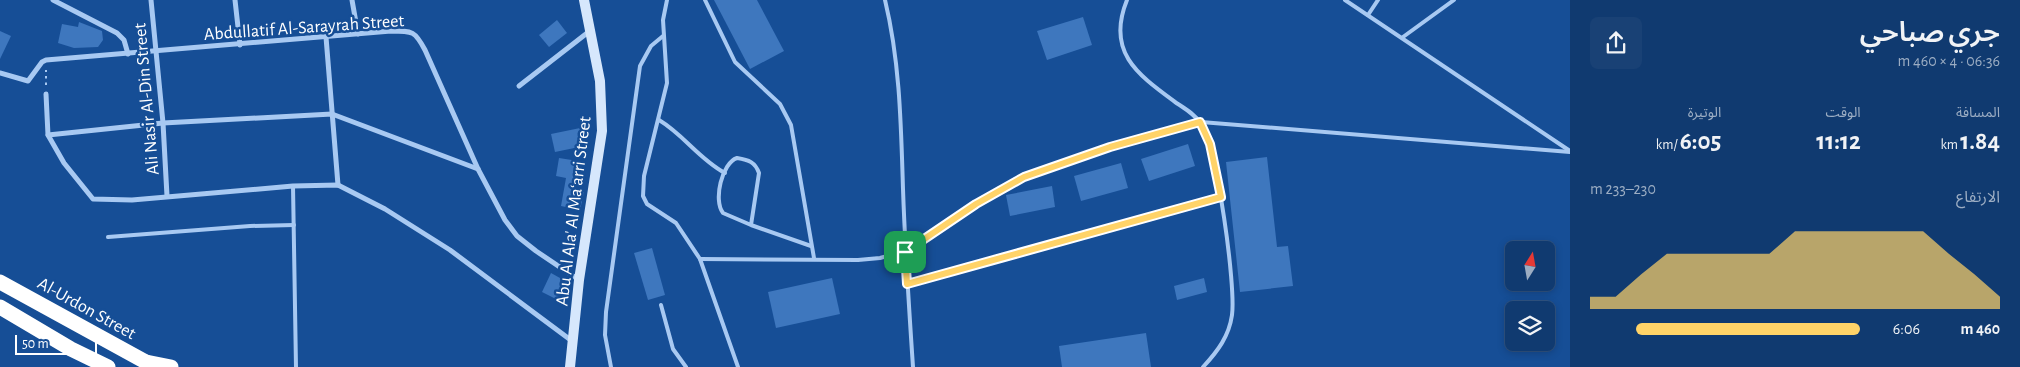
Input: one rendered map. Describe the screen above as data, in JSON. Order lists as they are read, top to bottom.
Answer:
{
  "streets": {
    "highway": ["Al-Urdon Street"],
    "street": ["Abdullatif Al-Sarayrah Street", "Ali Nasir Al-Din Street", "Abu Al Ala' Al Maʻarri Street"]
  },
  "crossings": [
    ["Abdullatif Al-Sarayrah Street", "Ali Nasir Al-Din Street"],
    ["Abdullatif Al-Sarayrah Street", "Abu Al Ala' Al Maʻarri Street"]
  ],
  "scale_bar": "50 m",
  "north": "top",
  "page": {
    "heading": ["جري صباحي", "06:36 · 4 × 460 m"],
    "stats": [
      ["المسافة", "1.84 km"],
      ["الوقت", "11:12"],
      ["الوتيرة", "6:05 /km"]
    ],
    "chart": ["الارتفاع", "230–233 m"],
    "list": [
      {
        "name": "460 m",
        "note": "6:06"
      }
    ],
    "scale": "50 m"
  }
}
